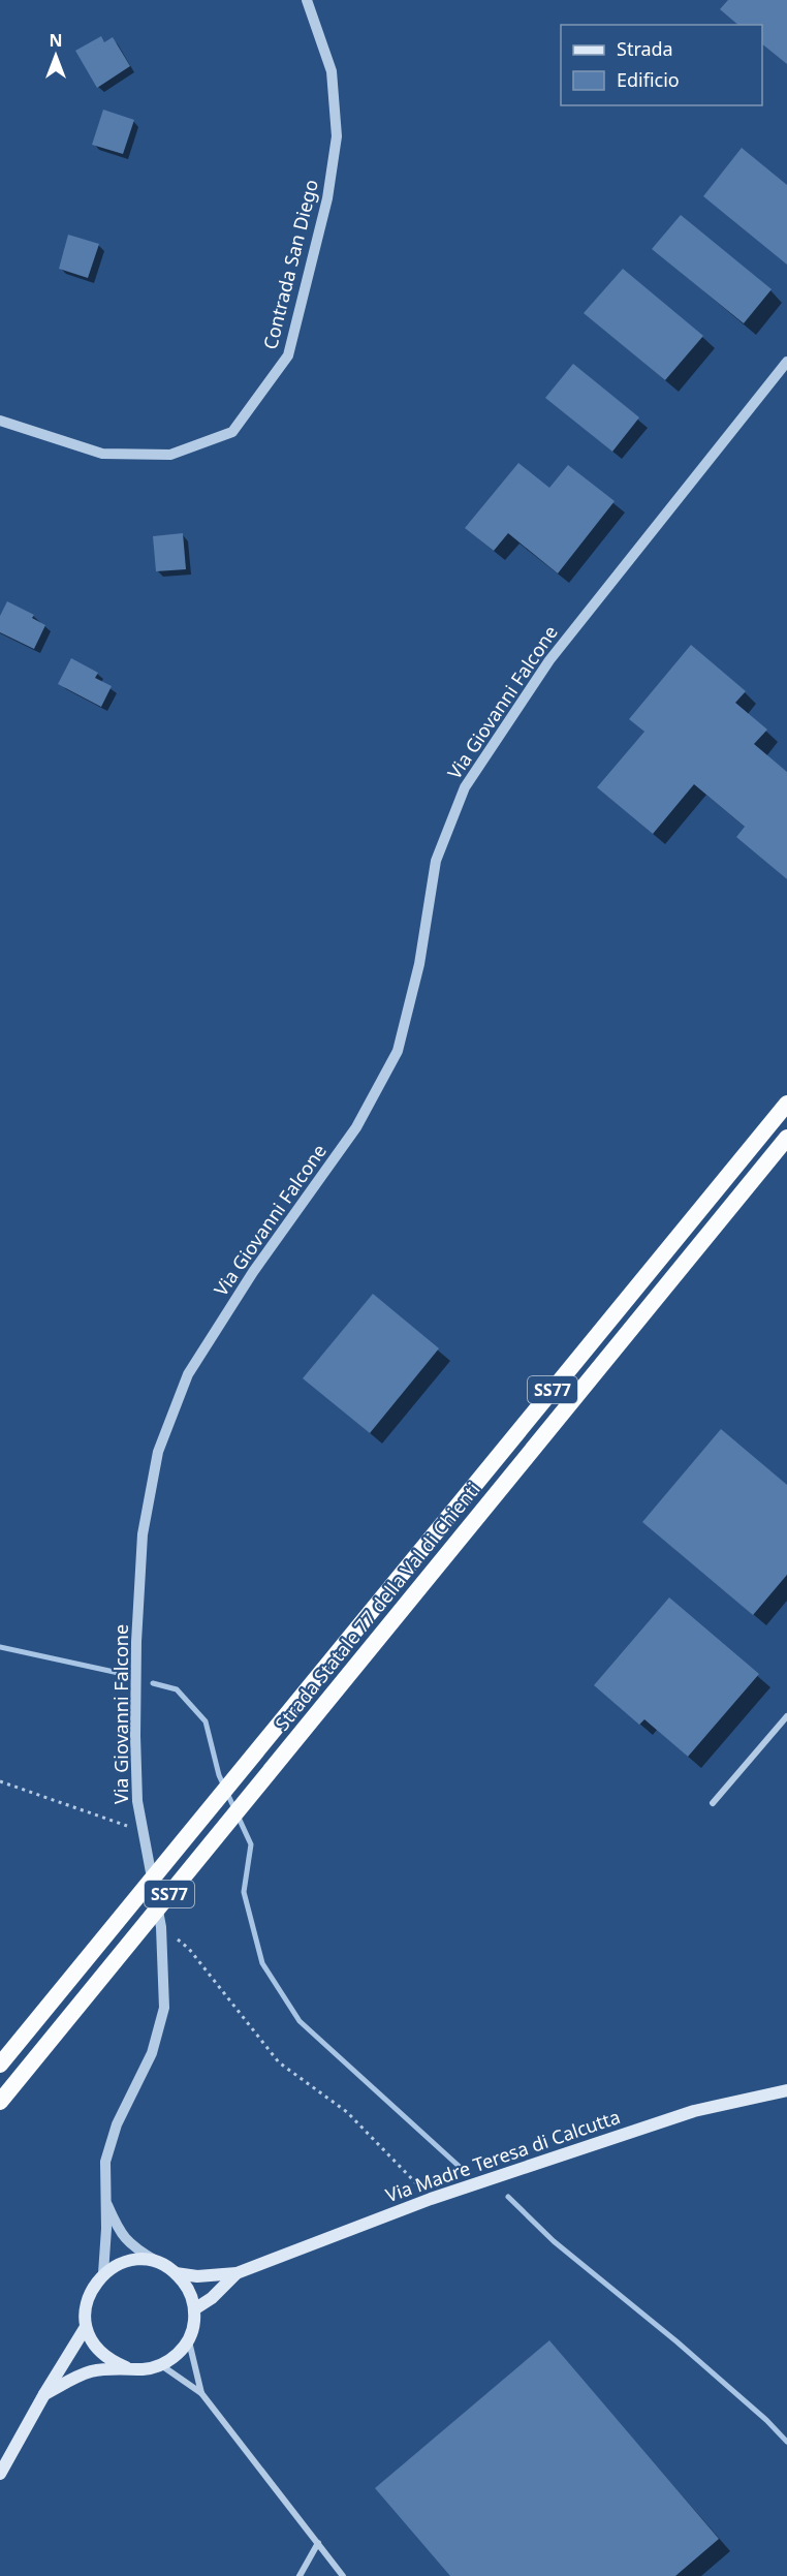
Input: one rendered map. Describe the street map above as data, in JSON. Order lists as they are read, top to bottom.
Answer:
{
  "streets": {
    "highway": ["SS77", "Strada Statale 77 della Val di Chienti"],
    "main road": ["Via Madre Teresa di Calcutta"],
    "street": ["Contrada San Diego", "Via Giovanni Falcone"]
  },
  "crossings": [
    ["Via Giovanni Falcone", "Via Madre Teresa di Calcutta"]
  ],
  "legend": ["Strada", "Edificio"],
  "north": "top"
}
